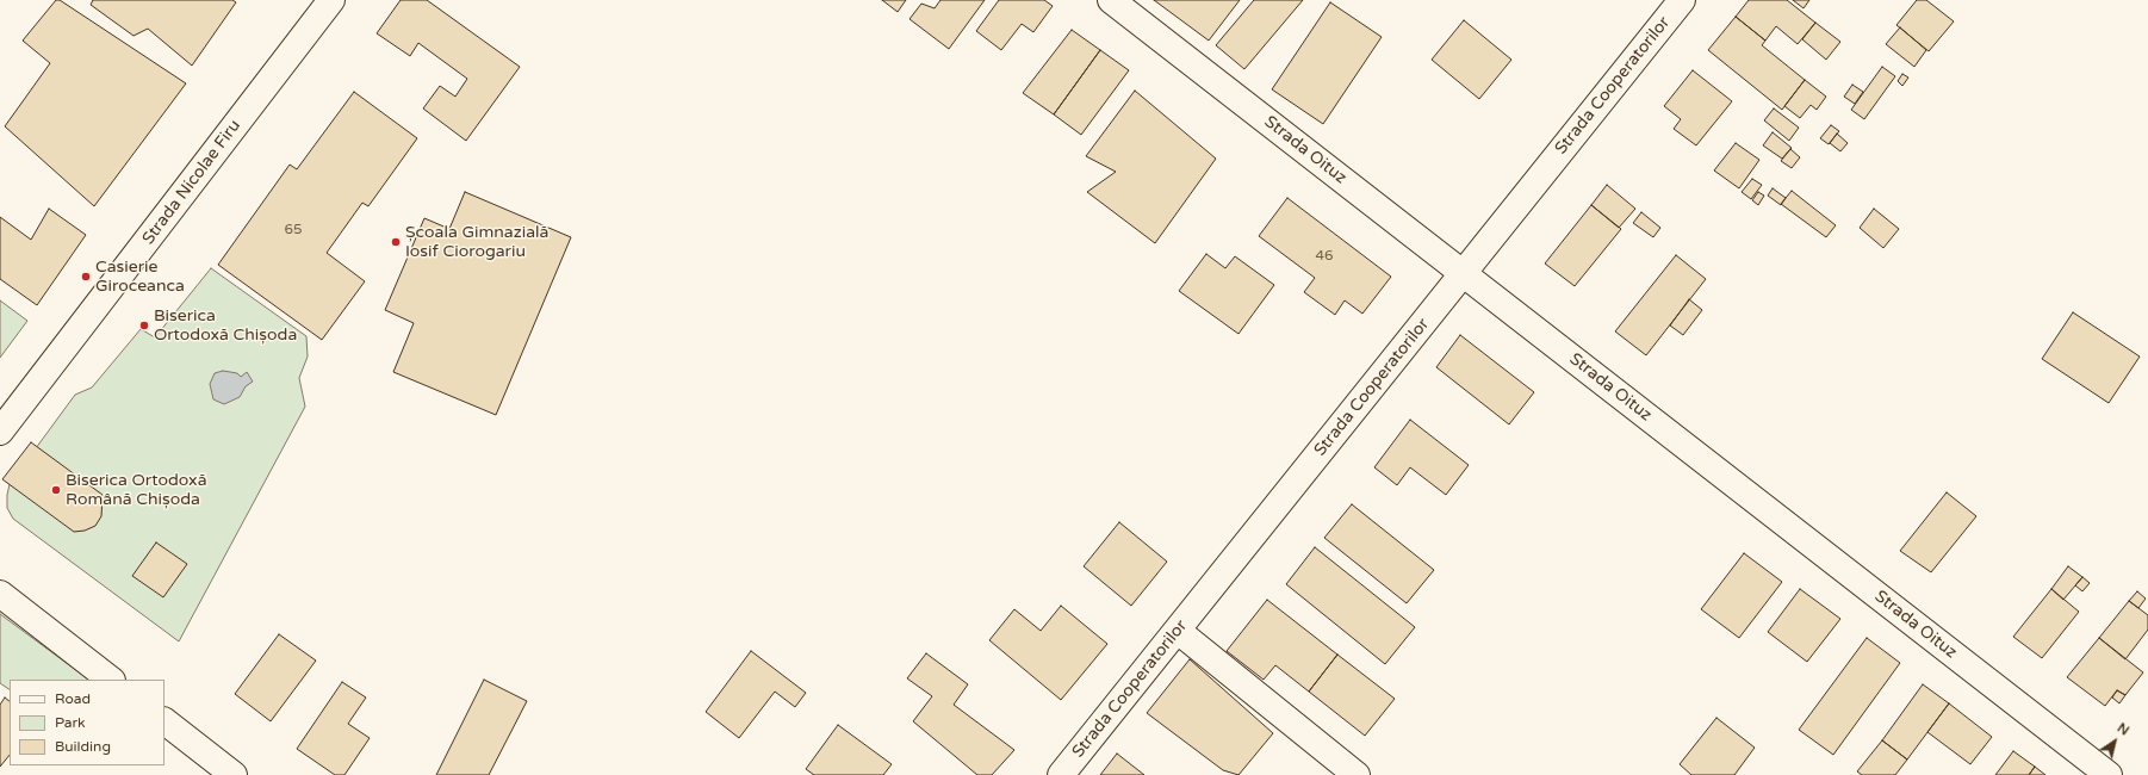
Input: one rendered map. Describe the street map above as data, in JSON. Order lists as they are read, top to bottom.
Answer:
{
  "streets": {
    "street": ["Strada Cooperatorilor", "Strada Oituz", "Strada Nicolae Firu"]
  },
  "crossings": [
    ["Strada Cooperatorilor", "Strada Oituz"]
  ],
  "places": [
    "Școala Gimnazială Iosif Ciorogariu",
    "Casierie Giroceanca",
    "Biserica Ortodoxă Chișoda",
    "Biserica Ortodoxă Română Chișoda"
  ],
  "house_numbers": ["65", "46"],
  "legend": ["Road", "Park", "Building"],
  "north": "top right"
}
